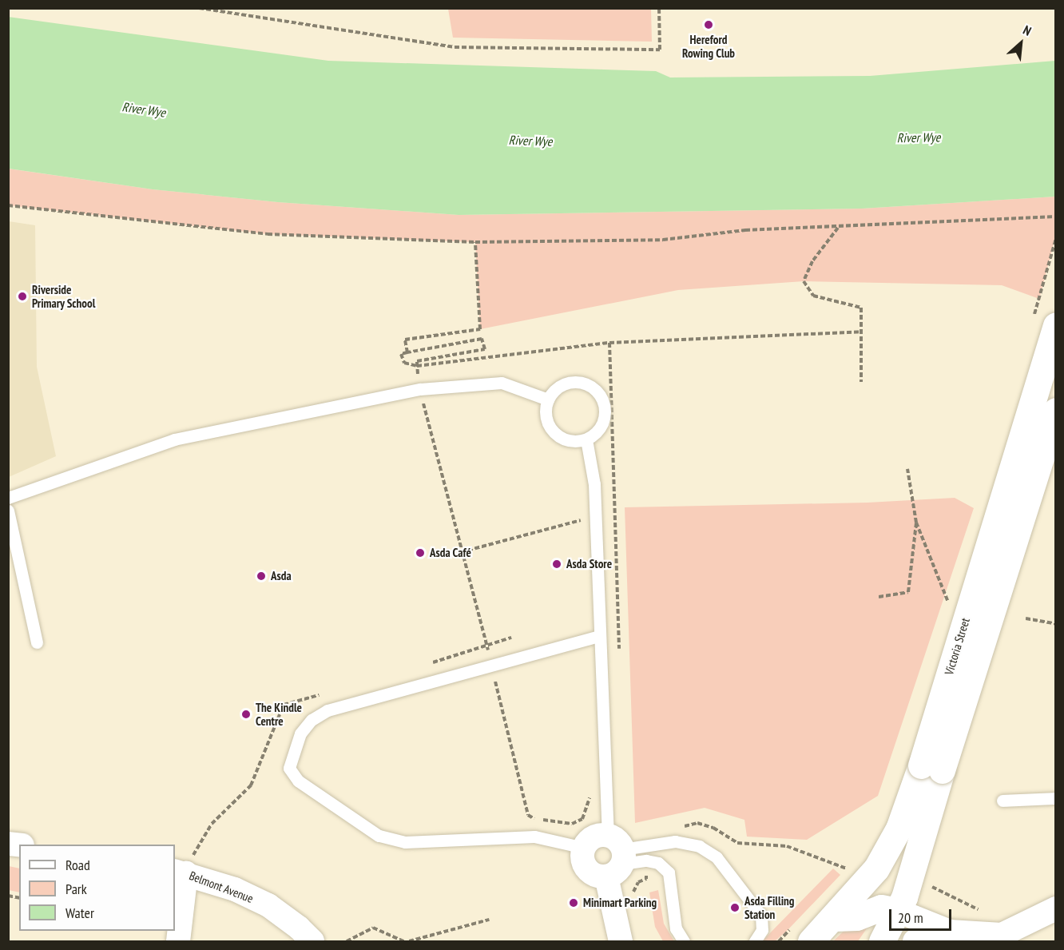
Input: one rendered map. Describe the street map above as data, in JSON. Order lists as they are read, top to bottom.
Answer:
{
  "streets": {
    "highway": ["Victoria Street"],
    "street": ["Belmont Avenue"]
  },
  "water": ["River Wye"],
  "places": [
    "Hereford Rowing Club",
    "Riverside Primary School",
    "Asda Café",
    "Asda Store",
    "Asda",
    "The Kindle Centre",
    "Minimart Parking",
    "Asda Filling Station"
  ],
  "legend": ["Road", "Park", "Water"],
  "scale_bar": "20 m",
  "north": "top right"
}
